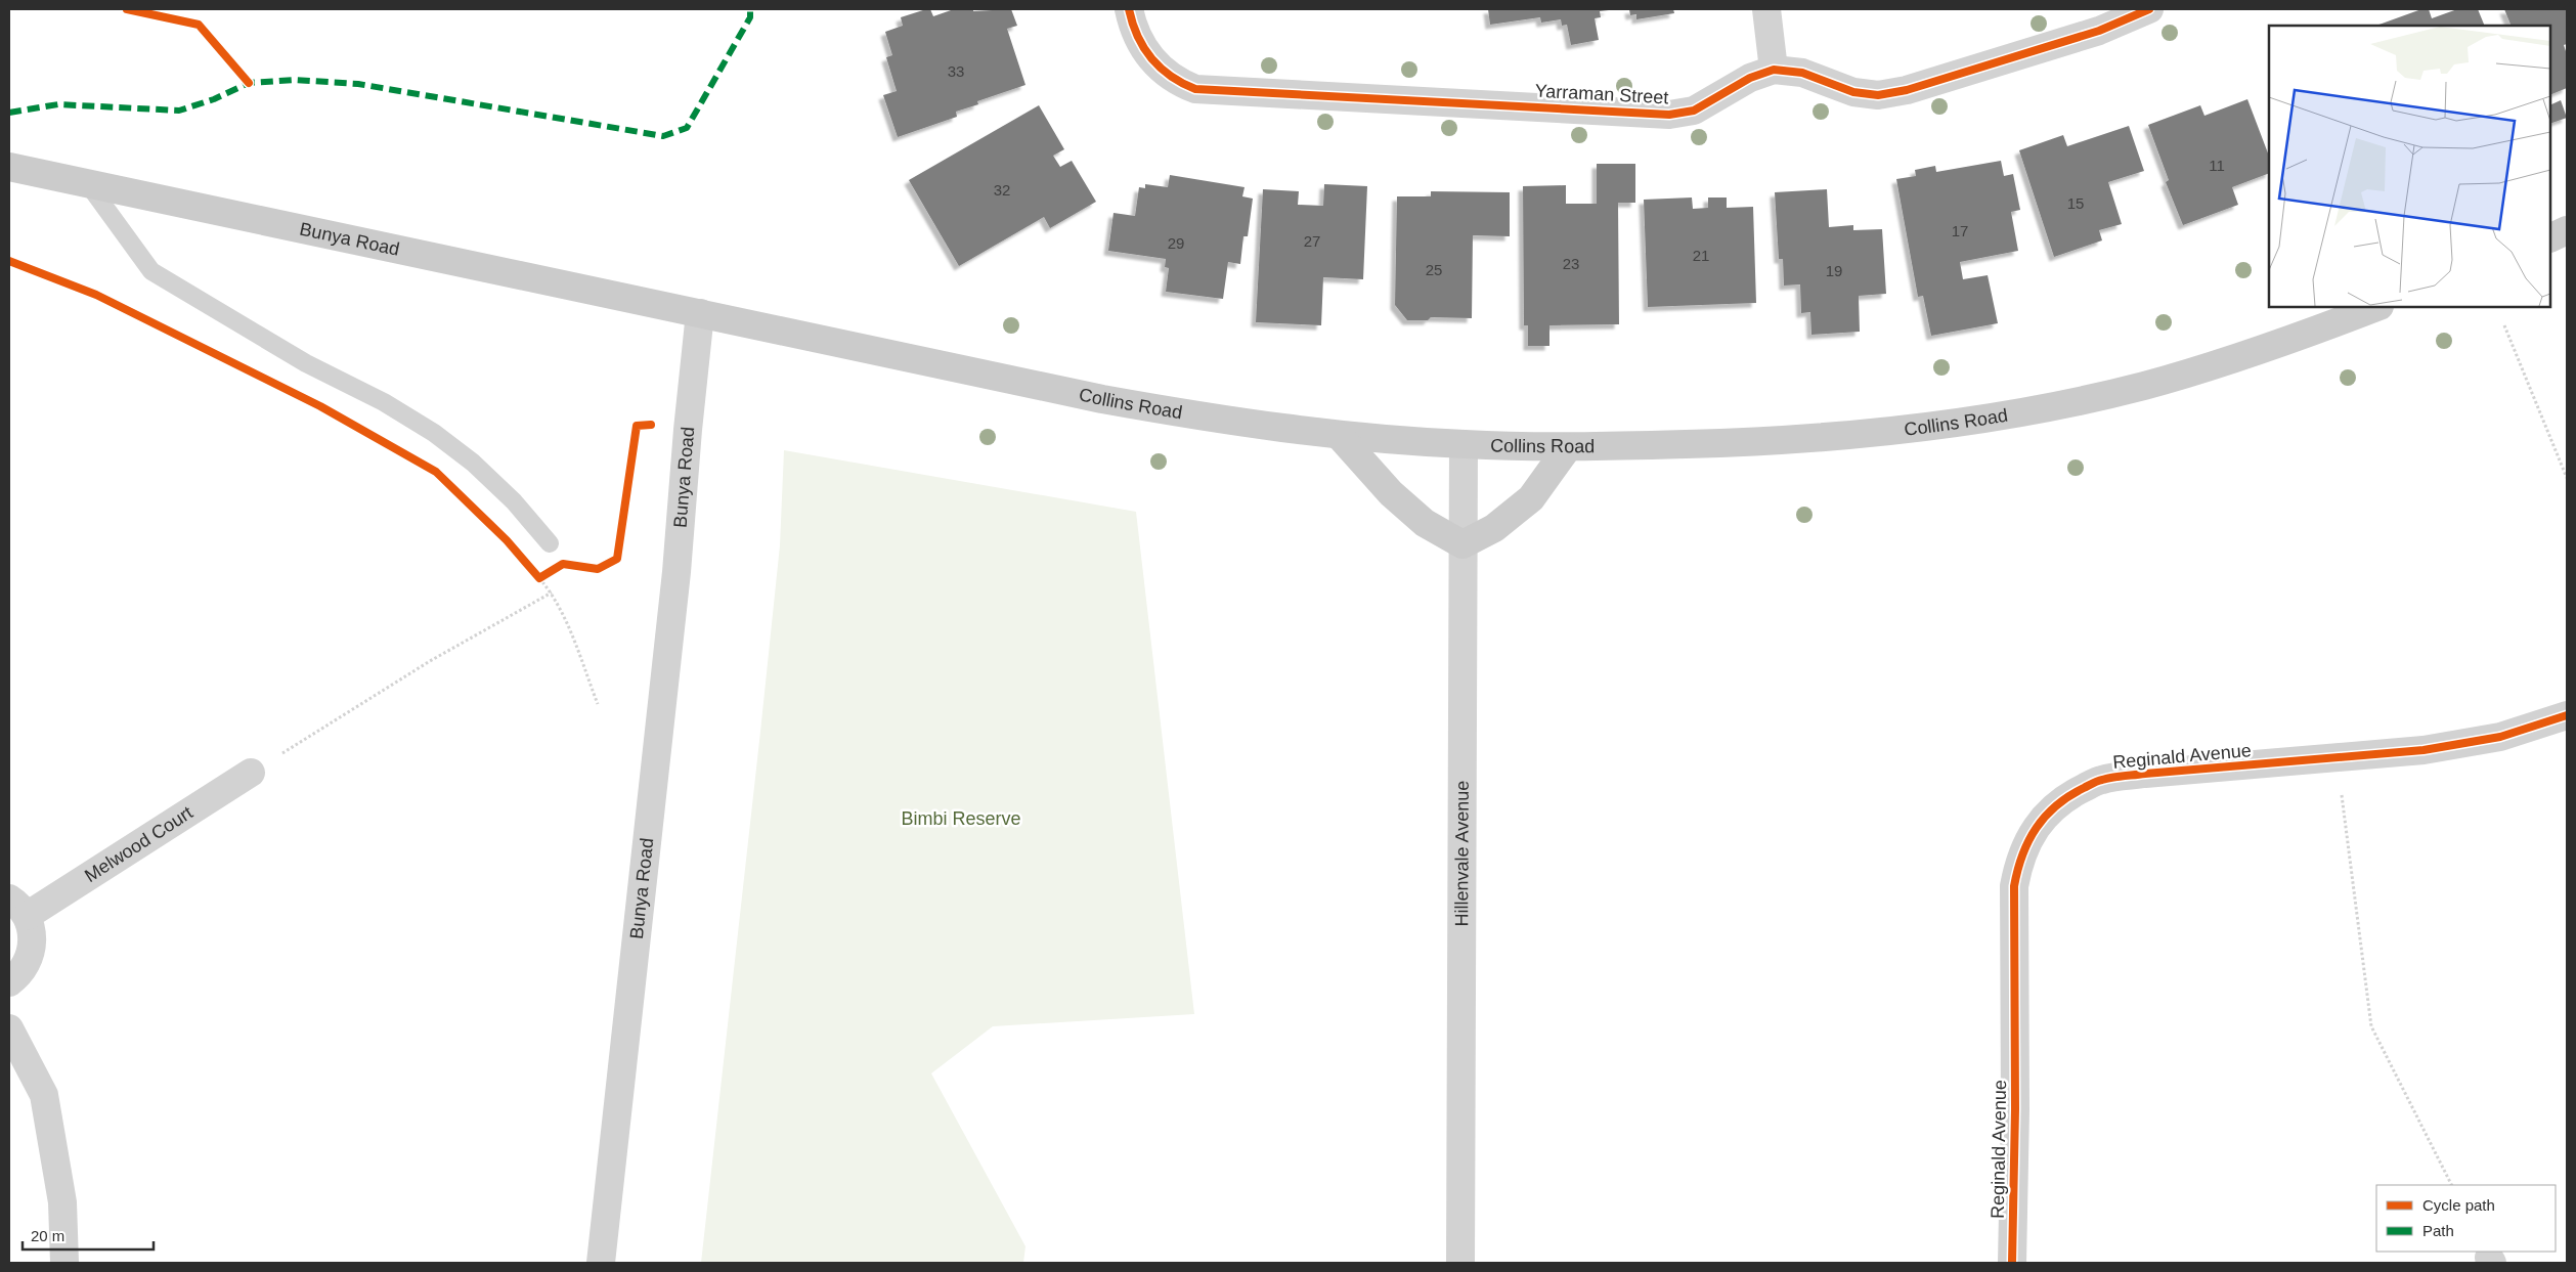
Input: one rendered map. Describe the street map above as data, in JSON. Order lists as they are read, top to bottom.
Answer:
{
  "streets": {
    "main road": ["Bunya Road", "Collins Road"],
    "street": [
      "Yarraman Street",
      "Reginald Avenue",
      "Melwood Court",
      "Hillenvale Avenue"
    ]
  },
  "crossings": [
    ["Bunya Road", "Collins Road"],
    ["Collins Road", "Hillenvale Avenue"]
  ],
  "parks": ["Bimbi Reserve"],
  "house_numbers": [
    "33",
    "11",
    "32",
    "15",
    "17",
    "27",
    "29",
    "21",
    "23",
    "25",
    "19"
  ],
  "legend": ["Cycle path", "Path"],
  "scale_bar": "20 m"
}
